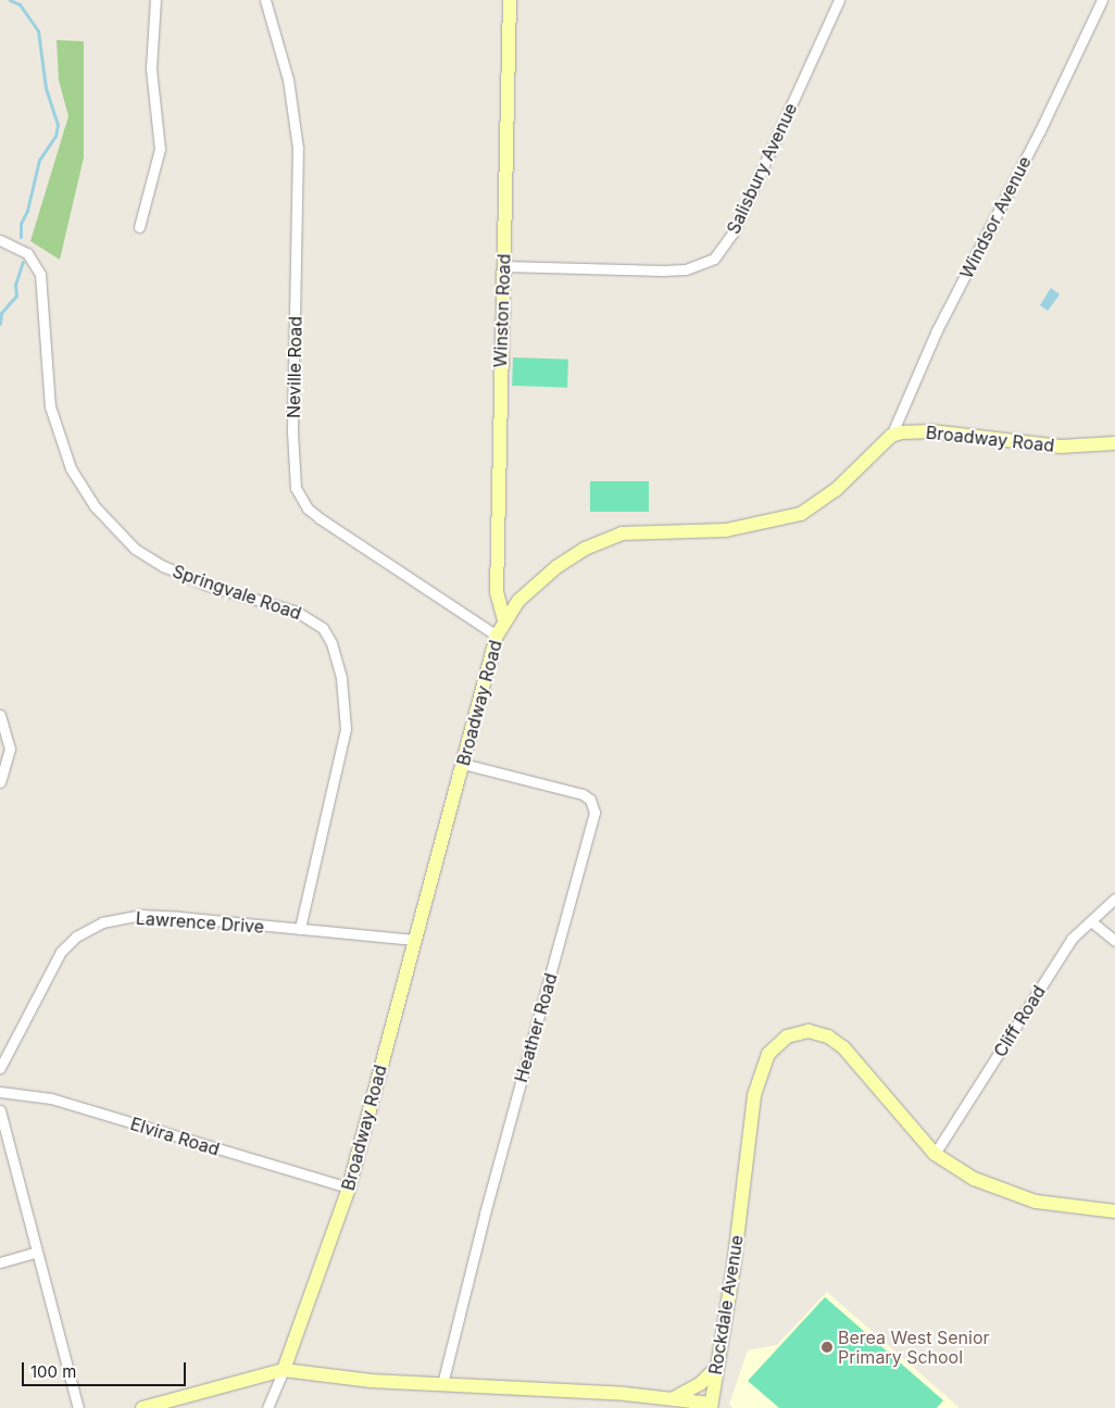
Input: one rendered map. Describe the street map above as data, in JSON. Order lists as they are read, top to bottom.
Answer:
{
  "streets": {
    "street": [
      "Salisbury Avenue",
      "Windsor Avenue",
      "Winston Road",
      "Neville Road",
      "Broadway Road",
      "Springvale Road",
      "Lawrence Drive",
      "Cliff Road",
      "Heather Road",
      "Elvira Road",
      "Rockdale Avenue"
    ]
  },
  "crossings": [
    ["Salisbury Avenue", "Winston Road"],
    ["Windsor Avenue", "Broadway Road"],
    ["Winston Road", "Broadway Road"],
    ["Neville Road", "Broadway Road"],
    ["Broadway Road", "Lawrence Drive"],
    ["Broadway Road", "Heather Road"],
    ["Broadway Road", "Elvira Road"],
    ["Broadway Road", "Rockdale Avenue"],
    ["Springvale Road", "Lawrence Drive"],
    ["Cliff Road", "Rockdale Avenue"],
    ["Heather Road", "Rockdale Avenue"]
  ],
  "places": ["Berea West Senior Primary School"],
  "scale_bar": "100 m"
}
